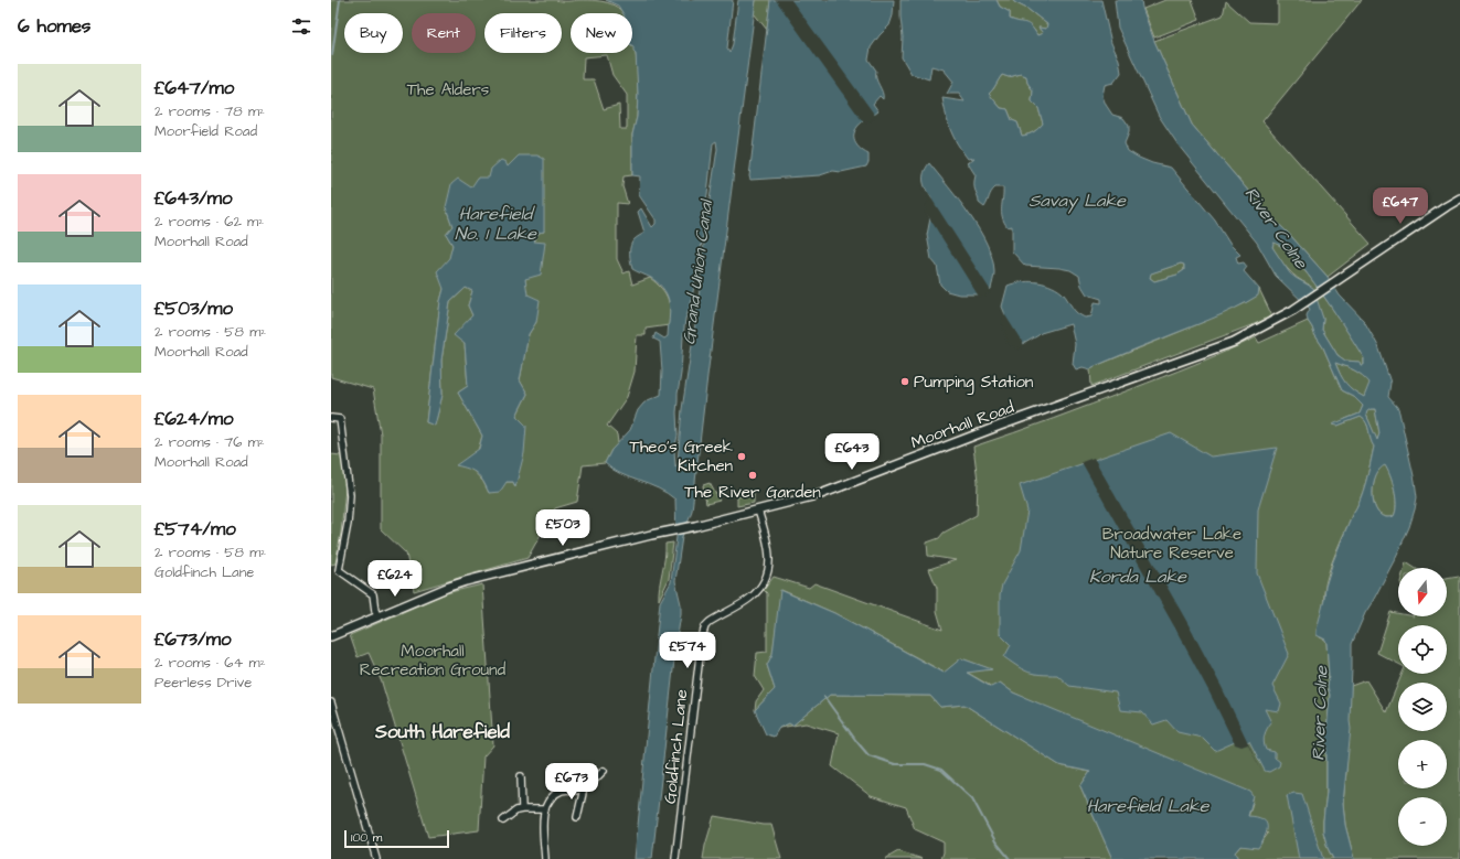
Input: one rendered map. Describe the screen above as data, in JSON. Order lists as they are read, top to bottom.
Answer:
{
  "streets": {
    "street": ["Moorhall Road", "Goldfinch Lane"]
  },
  "crossings": [
    ["Moorhall Road", "Goldfinch Lane"]
  ],
  "districts": ["South Harefield"],
  "water": [
    "Savay Lake",
    "Harefield No. 1 Lake",
    "River Colne",
    "Grand Union Canal",
    "Korda Lake",
    "Harefield Lake"
  ],
  "parks": ["The Alders", "Broadwater Lake Nature Reserve", "Moorhall Recreation Ground"],
  "places": ["Pumping Station", "Theo's Greek Kitchen", "The River Garden"],
  "scale_bar": "100 m",
  "north": "bottom",
  "page": {
    "heading": "6 homes",
    "chip": [
      "Buy",
      "Rent",
      "Filters",
      "New"
    ],
    "list": [
      {
        "name": "£647/mo",
        "note": "2 rooms · 78 m² · Moorfield Road"
      },
      {
        "name": "£643/mo",
        "note": "2 rooms · 62 m² · Moorhall Road"
      },
      {
        "name": "£503/mo",
        "note": "2 rooms · 58 m² · Moorhall Road"
      },
      {
        "name": "£624/mo",
        "note": "2 rooms · 76 m² · Moorhall Road"
      },
      {
        "name": "£574/mo",
        "note": "2 rooms · 58 m² · Goldfinch Lane"
      },
      {
        "name": "£673/mo",
        "note": "2 rooms · 64 m² · Peerless Drive"
      }
    ],
    "price": [
      "£647",
      "£643",
      "£503",
      "£624",
      "£574",
      "£673"
    ],
    "map_buttons": ["+", "−"],
    "scale": "100 m"
  }
}
